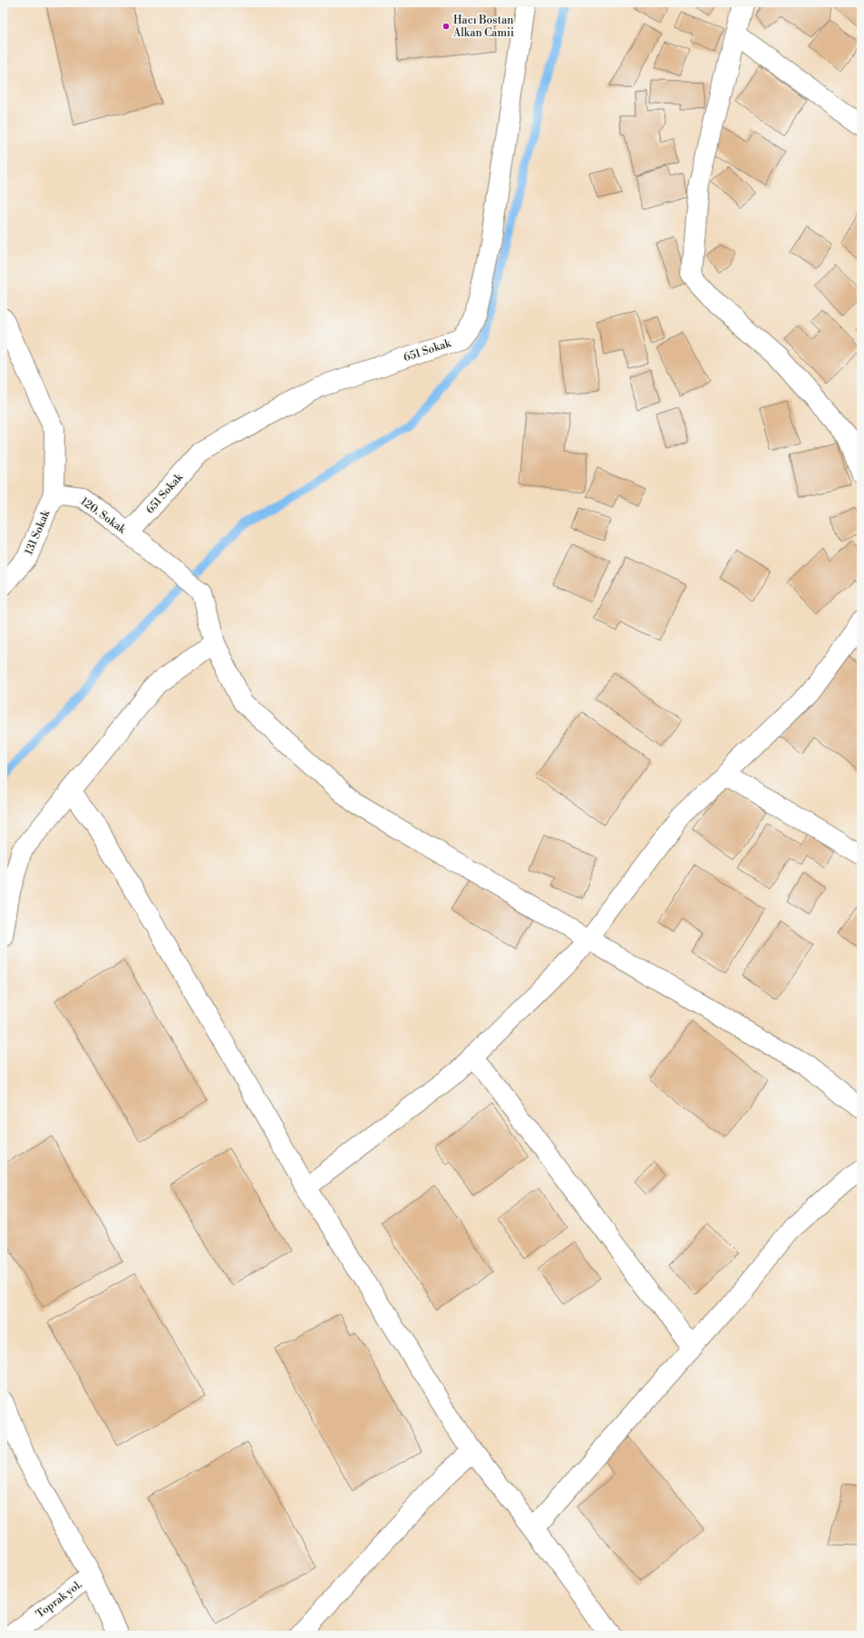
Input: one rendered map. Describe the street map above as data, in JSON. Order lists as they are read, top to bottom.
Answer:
{
  "streets": {
    "street": [
      "651 Sokak",
      "120. Sokak",
      "131 Sokak",
      "Toprak yol."
    ]
  },
  "crossings": [
    ["651 Sokak", "120. Sokak"],
    ["120. Sokak", "131 Sokak"]
  ],
  "places": ["Hacı Bostan Alkan Camii"]
}
